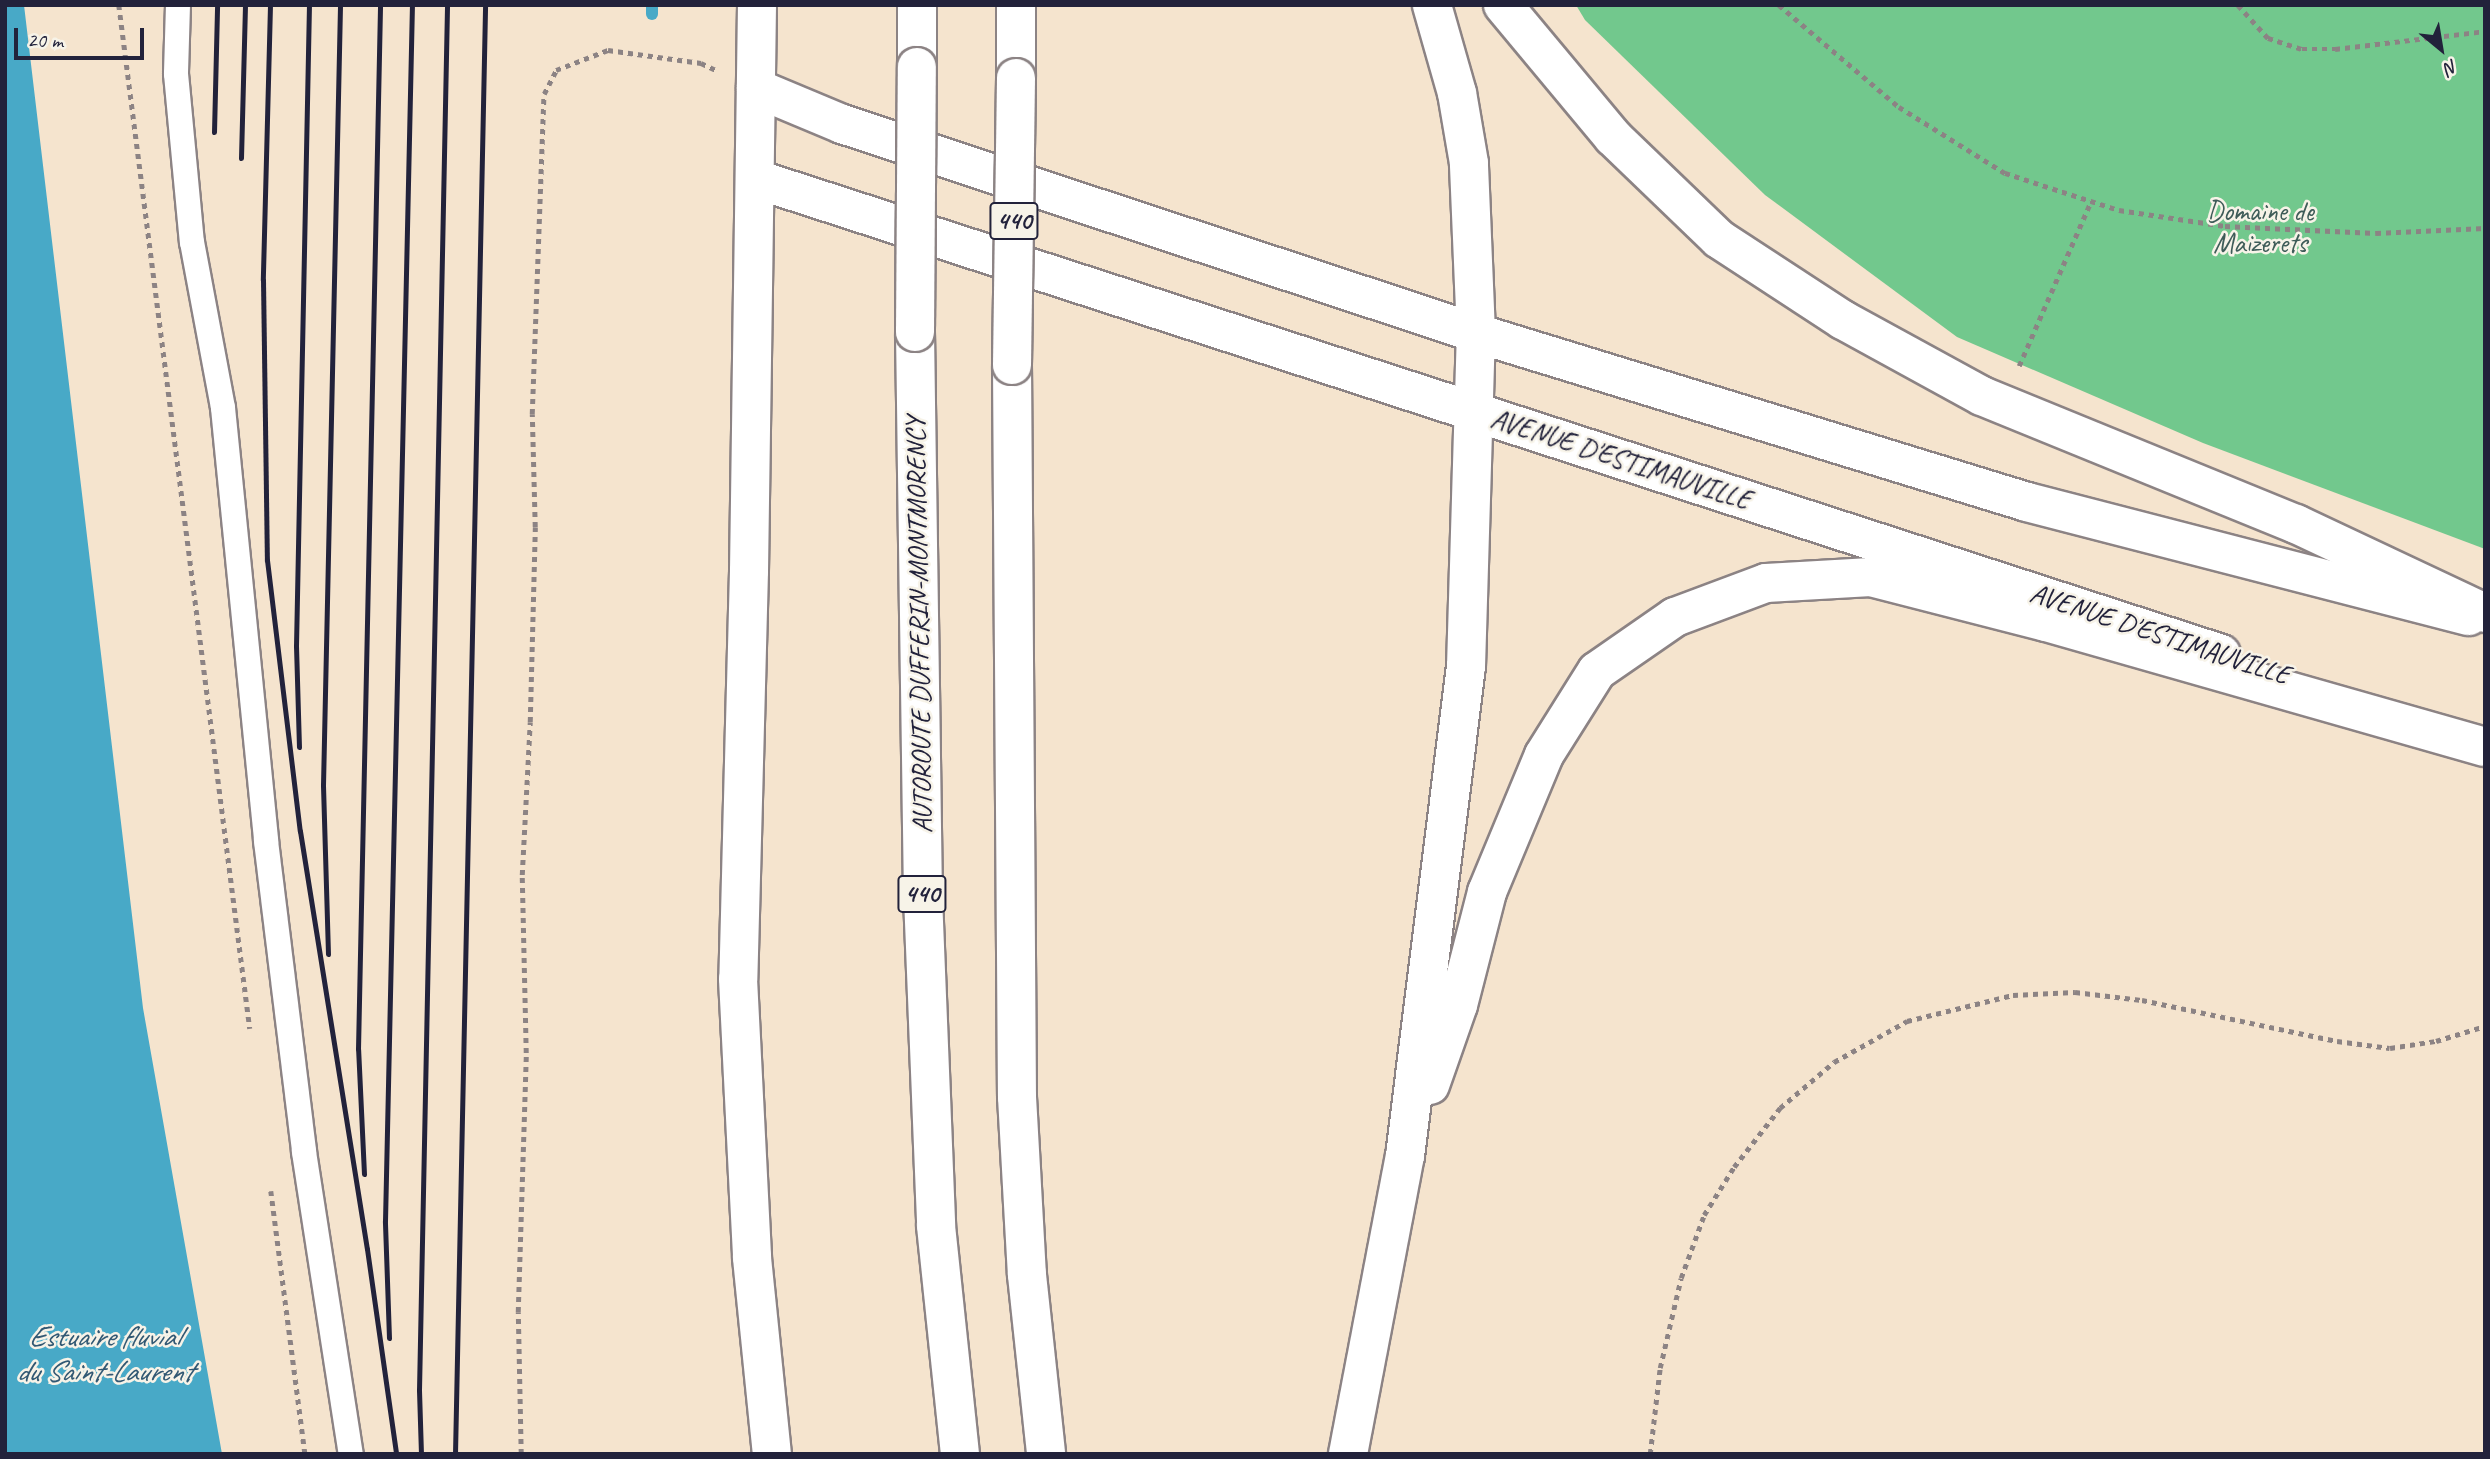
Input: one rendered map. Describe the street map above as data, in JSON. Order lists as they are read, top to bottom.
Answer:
{
  "streets": {
    "main road": ["440", "AVENUE D'ESTIMAUVILLE", "AUTOROUTE DUFFERIN-MONTMORENCY"]
  },
  "water": ["Estuaire fluvial du Saint-Laurent"],
  "parks": ["Domaine de Maizerets"],
  "scale_bar": "20 m",
  "north": "bottom right"
}
